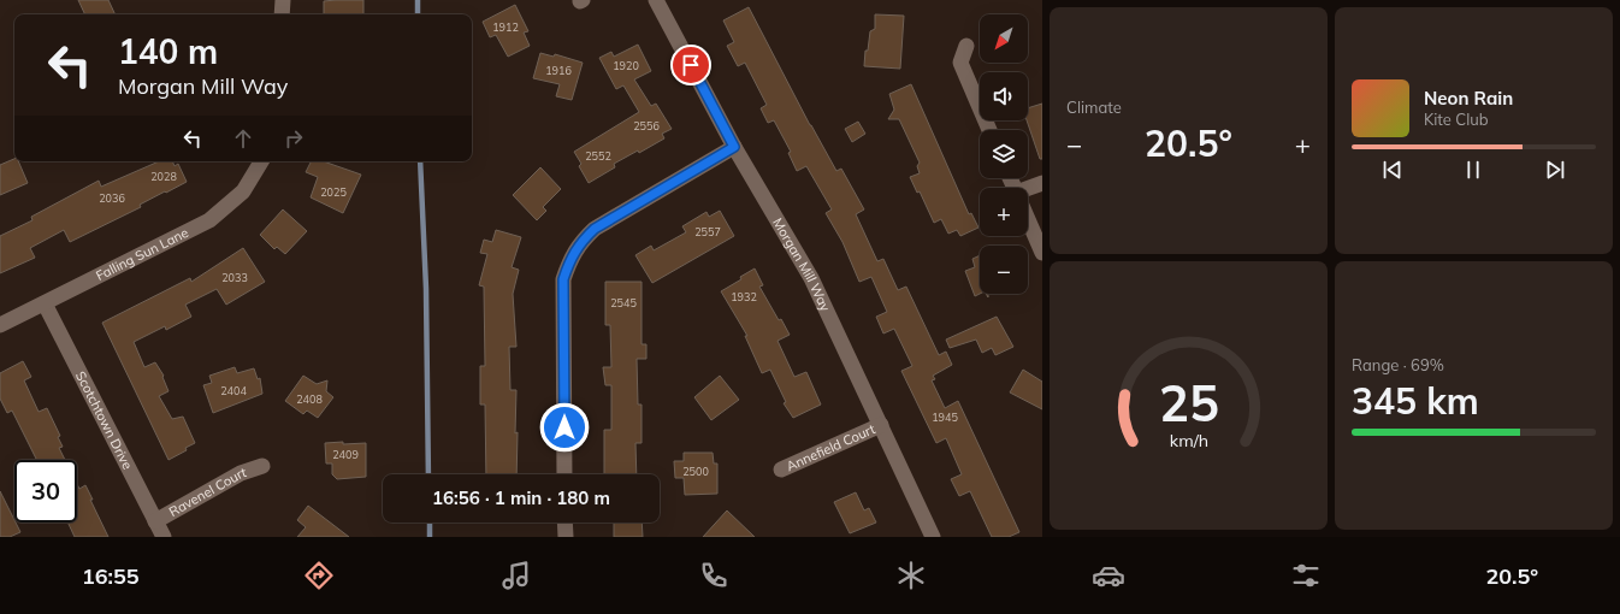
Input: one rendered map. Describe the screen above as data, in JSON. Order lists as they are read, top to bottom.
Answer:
{
  "streets": {
    "street": [
      "Falling Sun Lane",
      "Morgan Mill Way",
      "Scotchtown Drive",
      "Annefield Court",
      "Ravenel Court"
    ]
  },
  "crossings": [
    ["Falling Sun Lane", "Scotchtown Drive"],
    ["Morgan Mill Way", "Annefield Court"],
    ["Scotchtown Drive", "Ravenel Court"]
  ],
  "house_numbers": [
    "1912",
    "1920",
    "1916",
    "2556",
    "2552",
    "2028",
    "2025",
    "2036",
    "2557",
    "2033",
    "1932",
    "2545",
    "2404",
    "2408",
    "1945",
    "2409",
    "2500"
  ],
  "north": "bottom left",
  "page": {
    "tile": [
      "Climate",
      ["Range · 69%", "345 km"]
    ],
    "map_buttons": ["+", "−"],
    "turn": ["140 m", "Morgan Mill Way"],
    "song": ["Neon Rain", "Kite Club"],
    "heat": ["−", "20.5°", "+"],
    "limit": "30",
    "trip": "16:56 · 1 min · 180 m",
    "tabs": ["16:55", "20.5°"],
    "gauge": ["25", "km/h"]
  }
}
